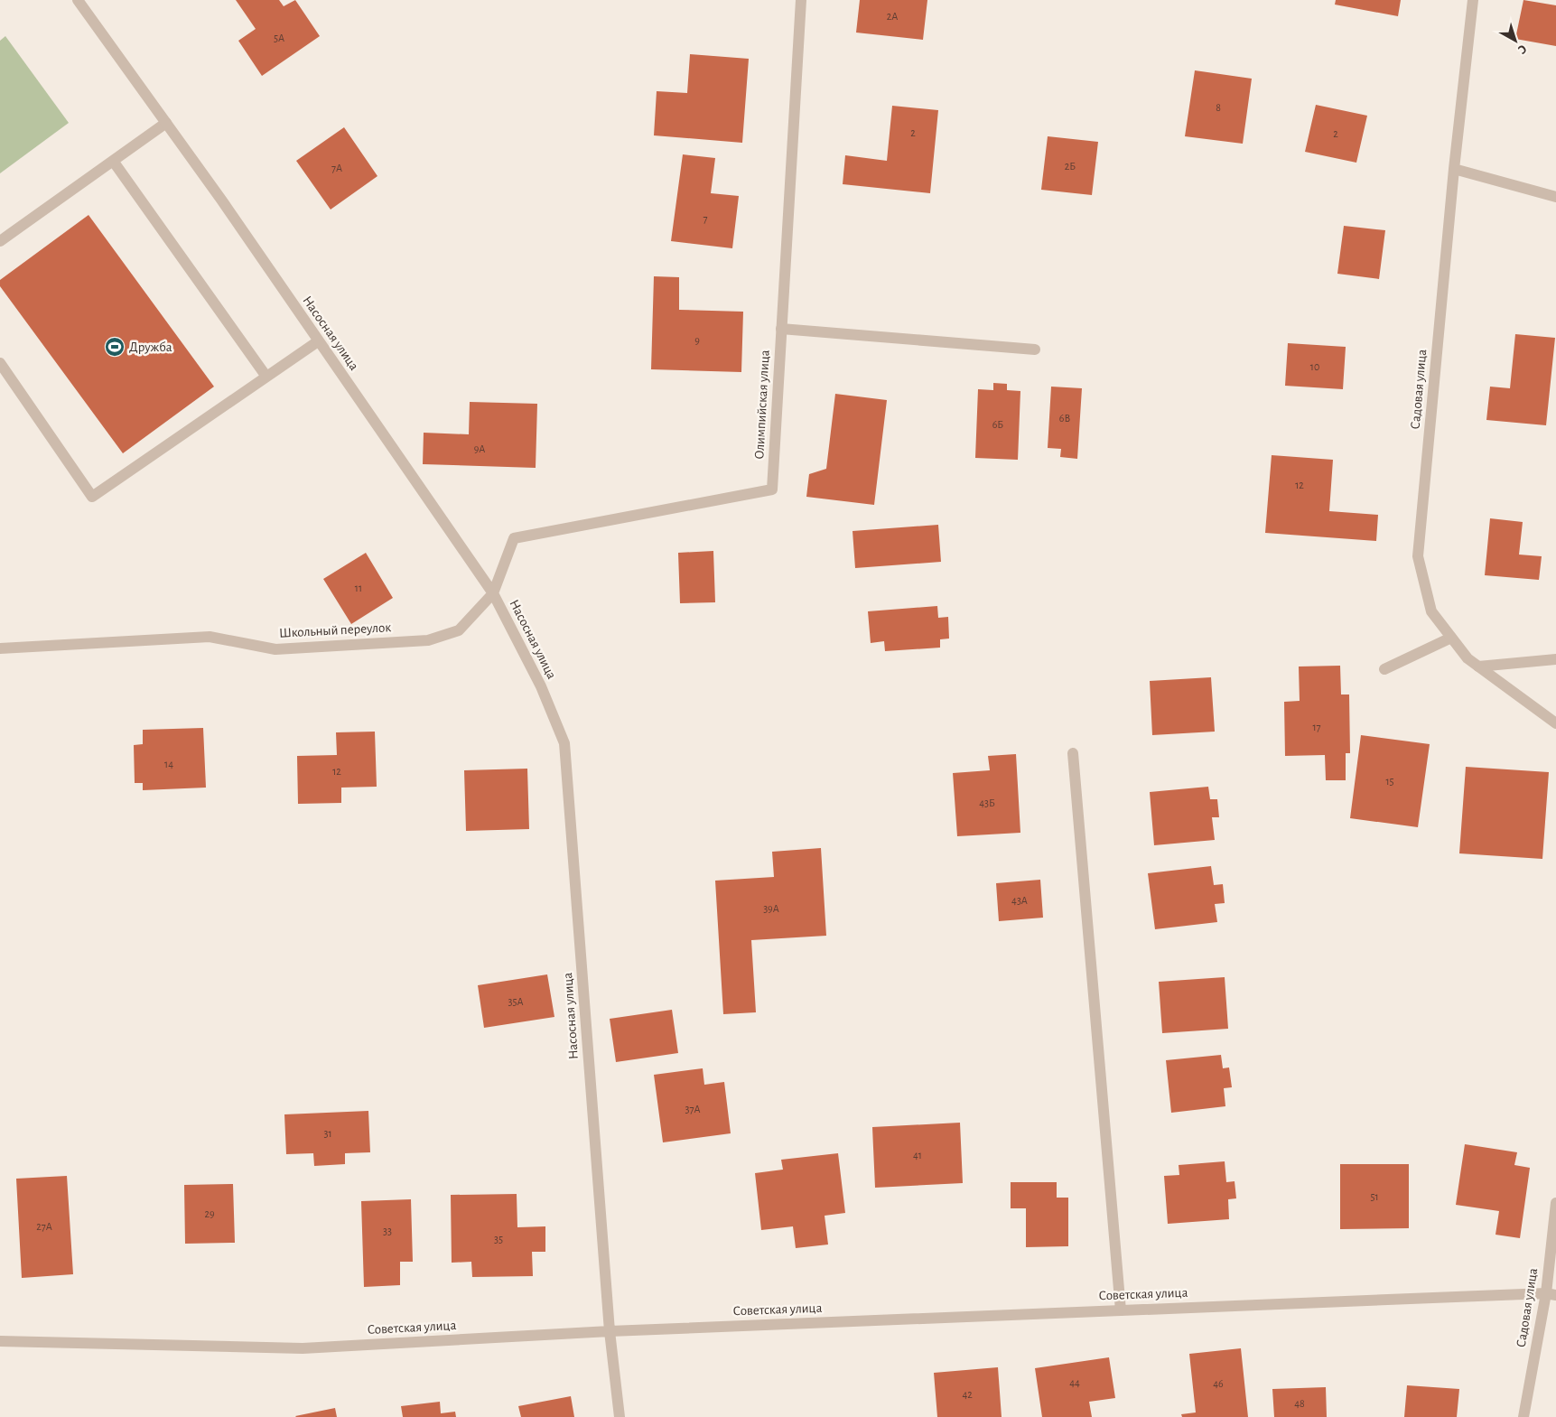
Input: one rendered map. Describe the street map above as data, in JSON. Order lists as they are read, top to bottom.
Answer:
{
  "streets": {
    "street": [
      "Насосная улица",
      "Садовая улица",
      "Олимпийская улица",
      "Школьный переулок",
      "Советская улица"
    ]
  },
  "crossings": [
    ["Насосная улица", "Олимпийская улица"],
    ["Насосная улица", "Школьный переулок"],
    ["Насосная улица", "Советская улица"],
    ["Садовая улица", "Советская улица"],
    ["Олимпийская улица", "Школьный переулок"]
  ],
  "places": {
    "sports": ["Дружба"]
  },
  "house_numbers": [
    "2А",
    "5А",
    "8",
    "2",
    "2",
    "2Б",
    "7А",
    "7",
    "9",
    "10",
    "6В",
    "6Б",
    "9А",
    "12",
    "11",
    "17",
    "14",
    "12",
    "15",
    "43Б",
    "43А",
    "39А",
    "35А",
    "37А",
    "31",
    "41",
    "51",
    "29",
    "27А",
    "33",
    "35",
    "44",
    "46",
    "42",
    "48"
  ],
  "north": "bottom right"
}
